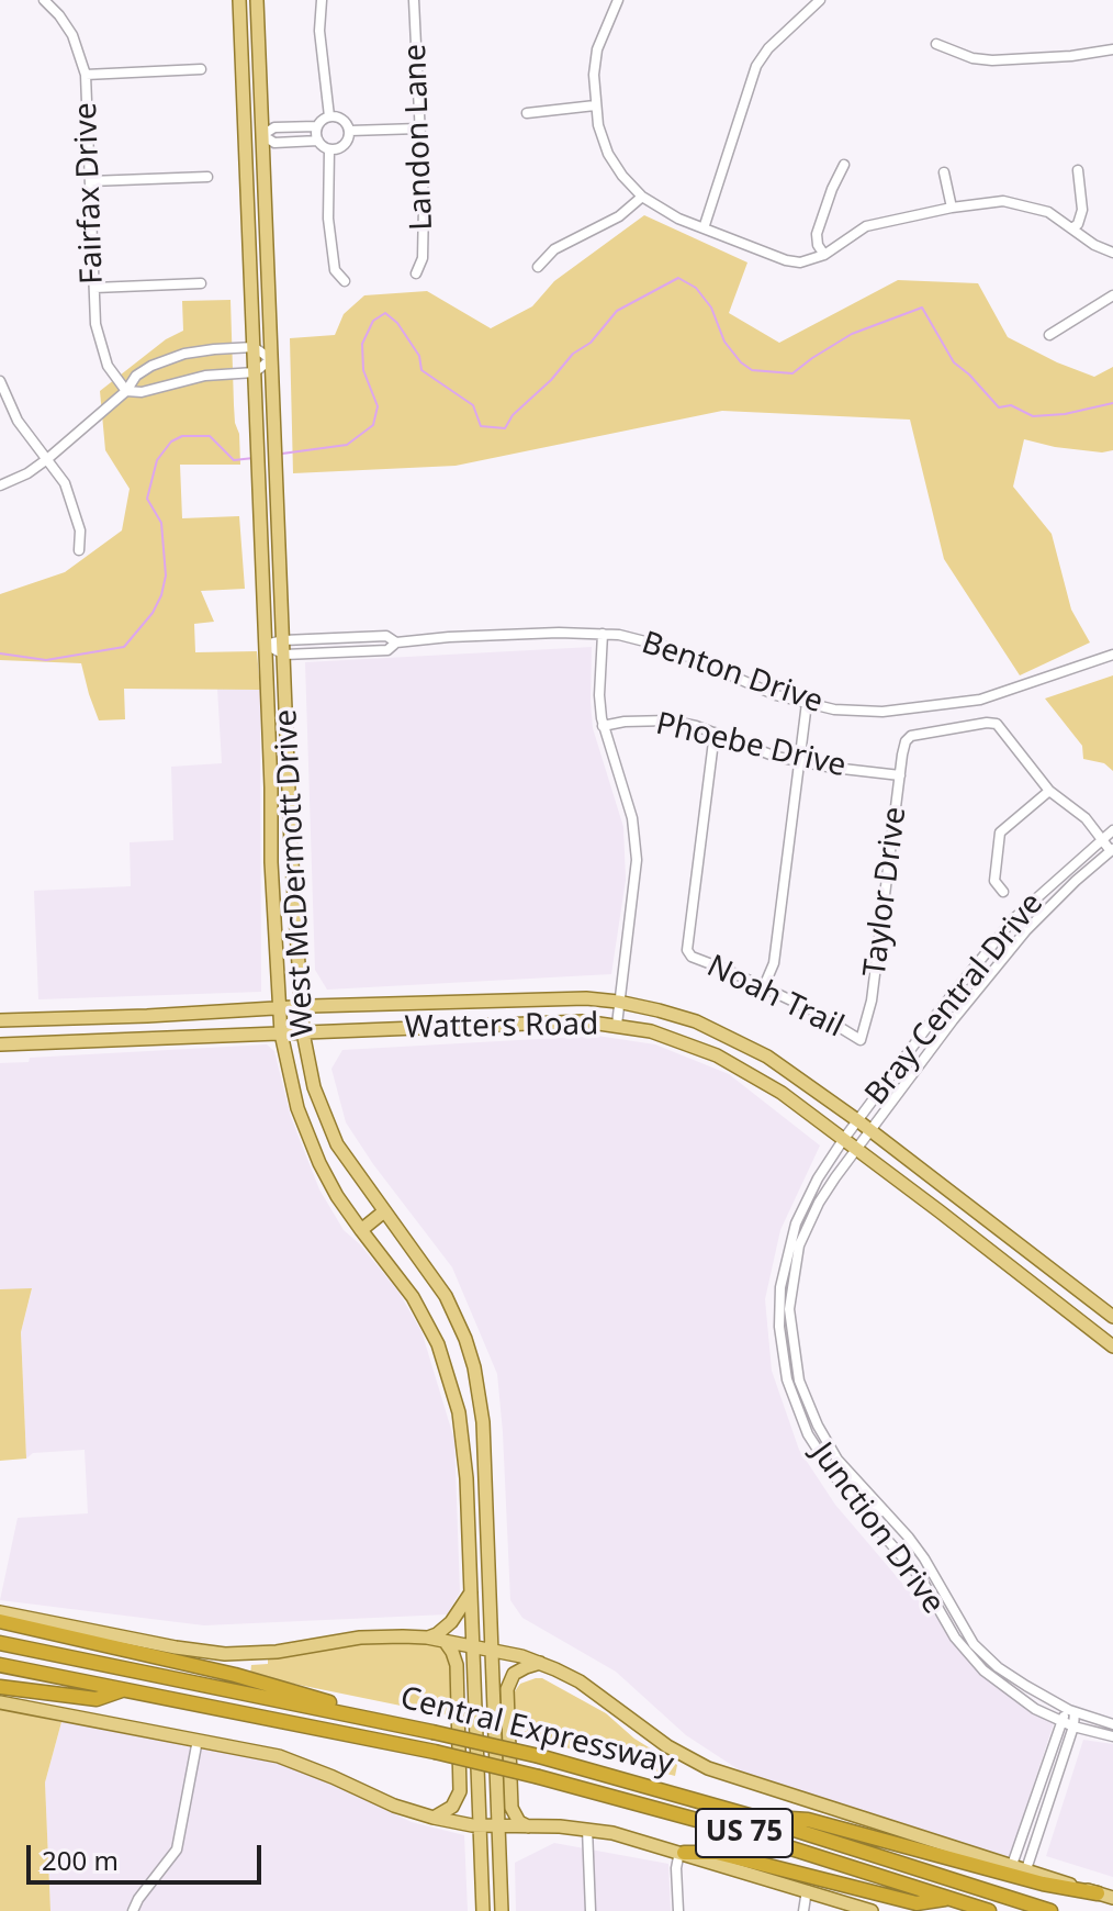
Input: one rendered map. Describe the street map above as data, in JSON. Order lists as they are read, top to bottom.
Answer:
{
  "streets": {
    "highway": ["Central Expressway", "US 75"],
    "main road": ["West McDermott Drive", "Watters Road"],
    "street": [
      "Landon Lane",
      "Fairfax Drive",
      "Benton Drive",
      "Phoebe Drive",
      "Taylor Drive",
      "Noah Trail",
      "Bray Central Drive",
      "Junction Drive"
    ]
  },
  "crossings": [
    ["Benton Drive", "West McDermott Drive"],
    ["Phoebe Drive", "Taylor Drive"],
    ["Phoebe Drive", "Noah Trail"],
    ["West McDermott Drive", "Watters Road"],
    ["Taylor Drive", "Noah Trail"],
    ["Bray Central Drive", "Watters Road"],
    ["Bray Central Drive", "Junction Drive"],
    ["Watters Road", "Junction Drive"]
  ],
  "scale_bar": "200 m"
}
